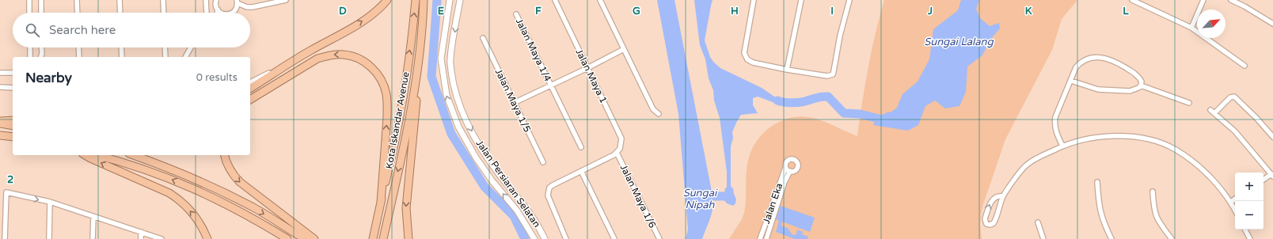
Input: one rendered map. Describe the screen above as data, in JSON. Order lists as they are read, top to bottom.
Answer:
{
  "streets": {
    "highway": ["Kota Iskandar Avenue"],
    "street": [
      "Jalan Maya 1/4",
      "Jalan Maya 1",
      "Jalan Maya 1/5",
      "Jalan Persiaran Selatan",
      "Jalan Maya 1/6",
      "Jalan Eka"
    ]
  },
  "crossings": [
    ["Jalan Maya 1", "Jalan Maya 1/6"]
  ],
  "water": ["Sungai Lalang", "Sungai Nipah"],
  "north": "top right",
  "page": {
    "search": "Search here",
    "heading": ["Nearby", "0 results"],
    "map_buttons": ["+", "−"]
  },
  "grid": {
    "columns": [
      "D",
      "E",
      "F",
      "G",
      "H",
      "I",
      "J",
      "K",
      "L"
    ],
    "rows": ["2"]
  }
}
